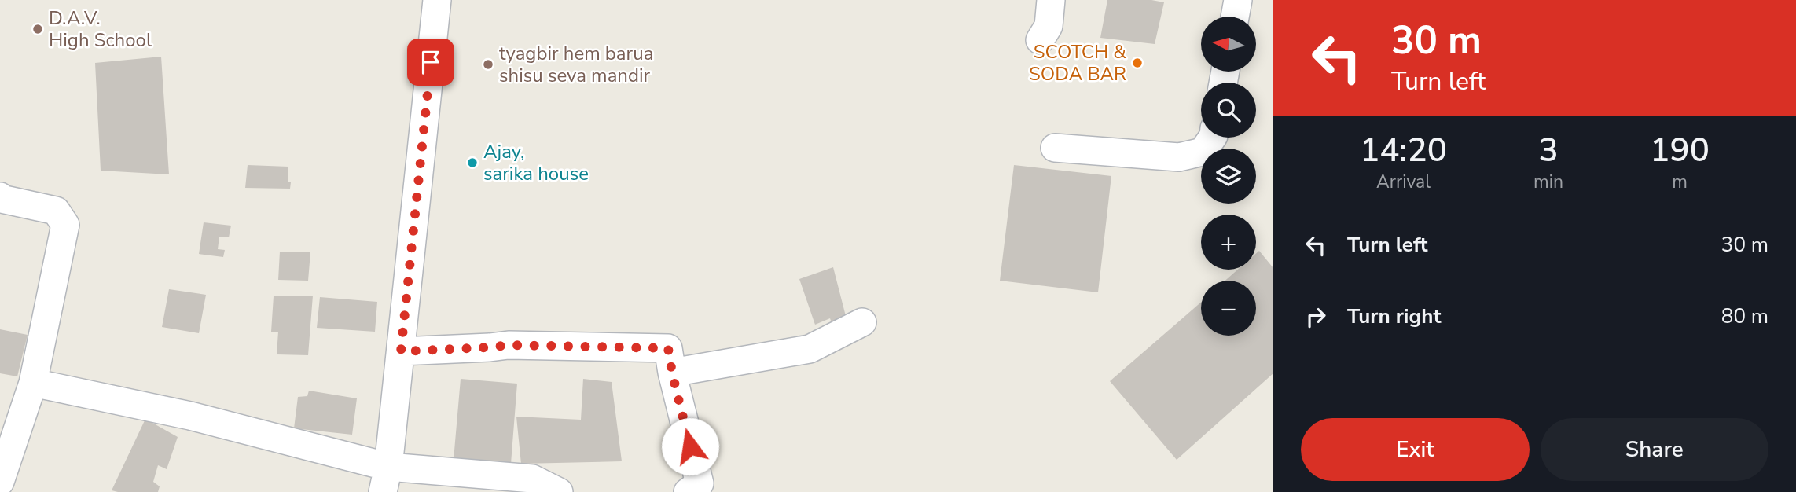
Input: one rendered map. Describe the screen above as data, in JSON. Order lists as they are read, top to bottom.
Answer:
{
  "places": [
    "D.A.V. High School",
    "SCOTCH & SODA BAR",
    "tyagbir hem barua shisu seva mandir",
    "Ajay, sarika house"
  ],
  "north": "left",
  "page": {
    "turn": ["30 m", "Turn left"],
    "map_buttons": ["+", "−"],
    "eta": [
      "14:20",
      "Arrival",
      "3",
      "min",
      "190",
      "m"
    ],
    "list": [
      {
        "name": "Turn left",
        "value": "30 m"
      },
      {
        "name": "Turn right",
        "value": "80 m"
      }
    ],
    "buttons": ["Exit", "Share"]
  }
}
